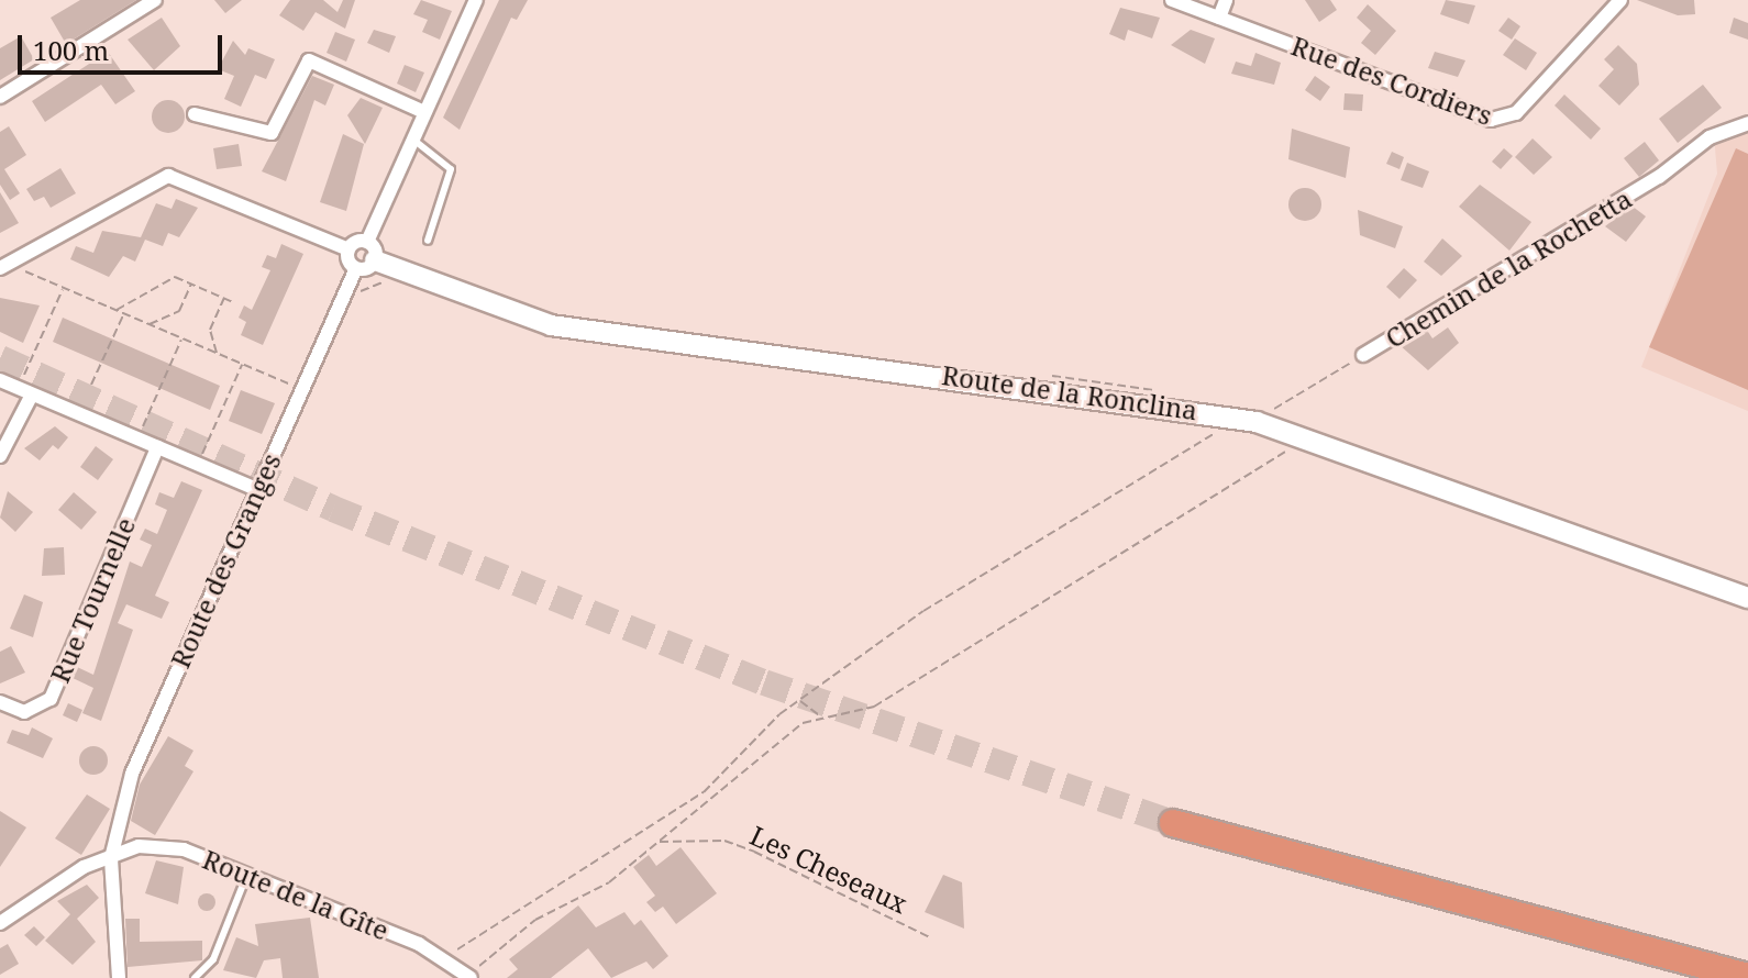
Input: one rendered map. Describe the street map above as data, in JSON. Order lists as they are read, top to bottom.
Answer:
{
  "streets": {
    "street": [
      "Rue des Cordiers",
      "Chemin de la Rochetta",
      "Route de la Ronclina",
      "Route des Granges",
      "Rue Tournelle",
      "Route de la Gîte"
    ],
    "path": ["Les Cheseaux"]
  },
  "crossings": [
    ["Route de la Ronclina", "Route des Granges"],
    ["Route des Granges", "Route de la Gîte"]
  ],
  "scale_bar": "100 m"
}
